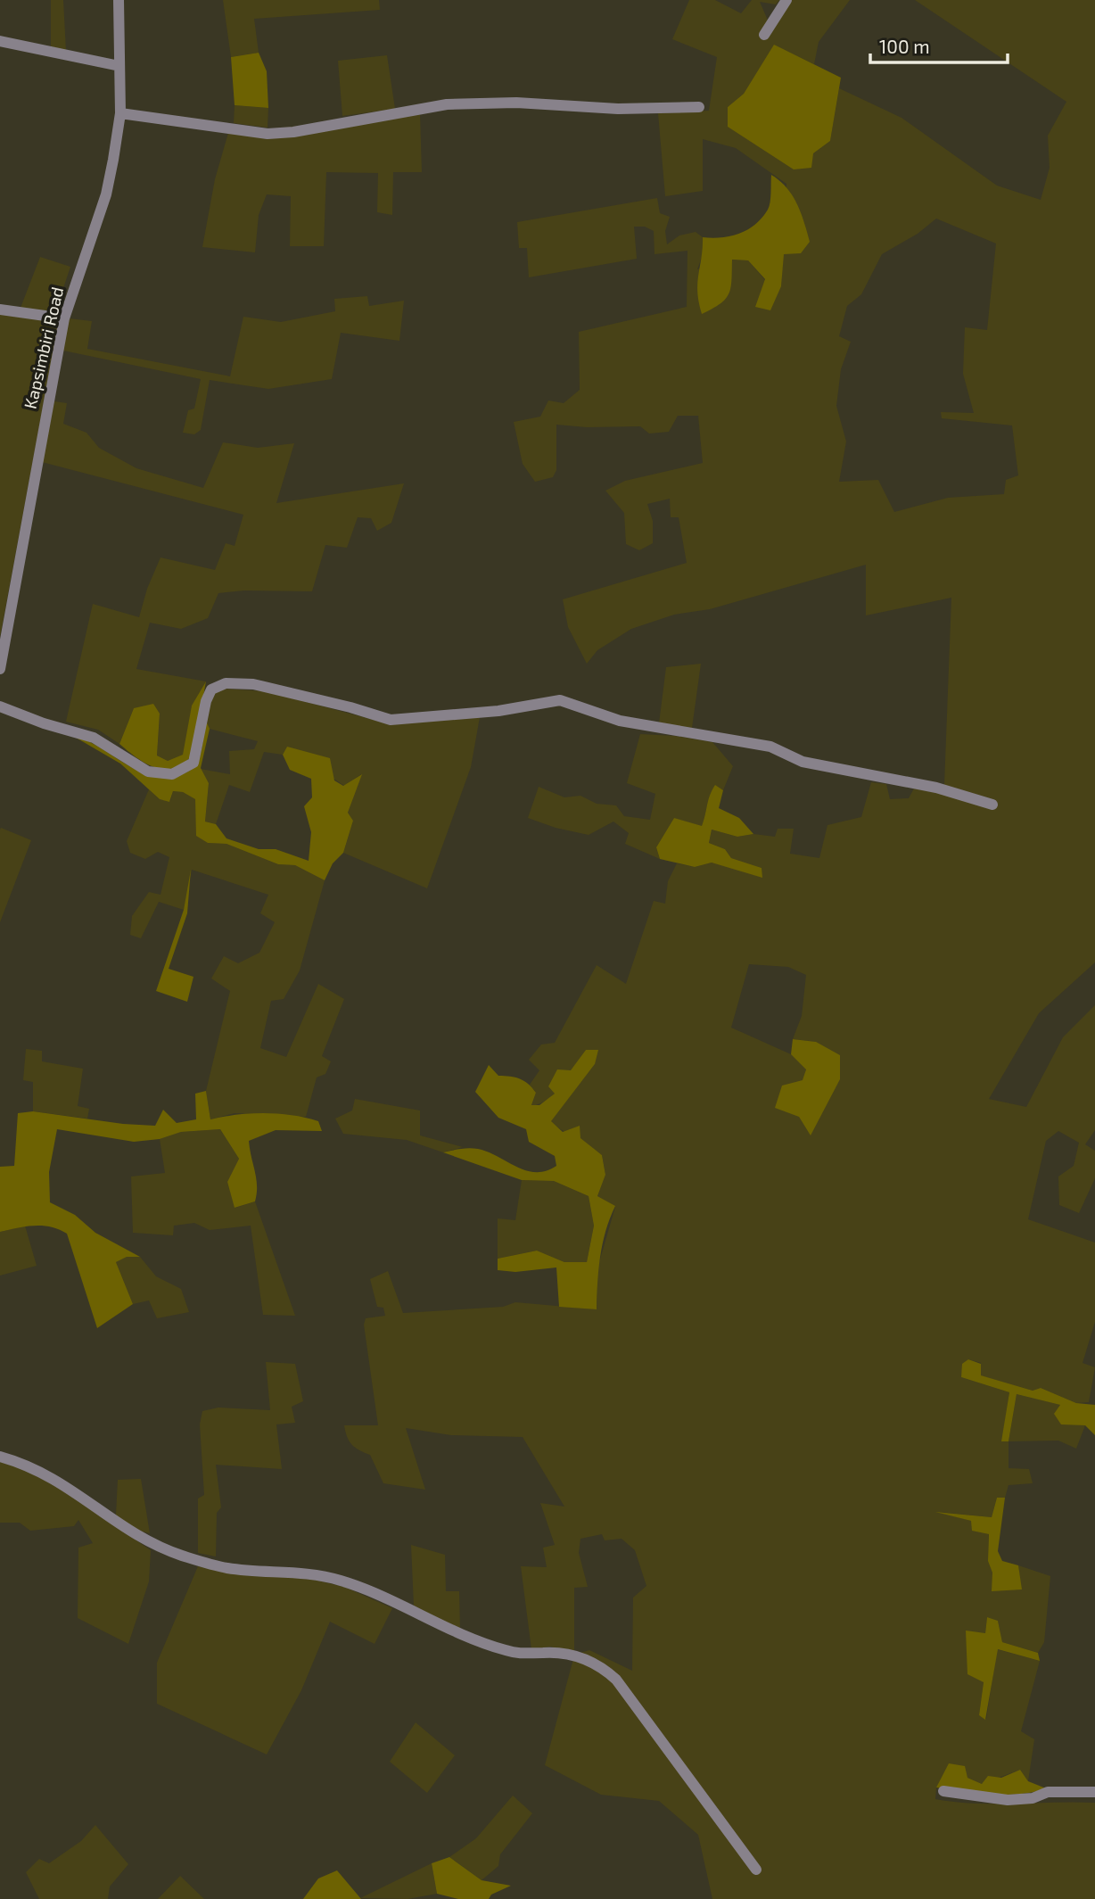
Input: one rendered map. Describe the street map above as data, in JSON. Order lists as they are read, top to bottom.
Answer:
{
  "streets": {
    "street": ["Kapsimbiri Road"]
  },
  "scale_bar": "100 m"
}
